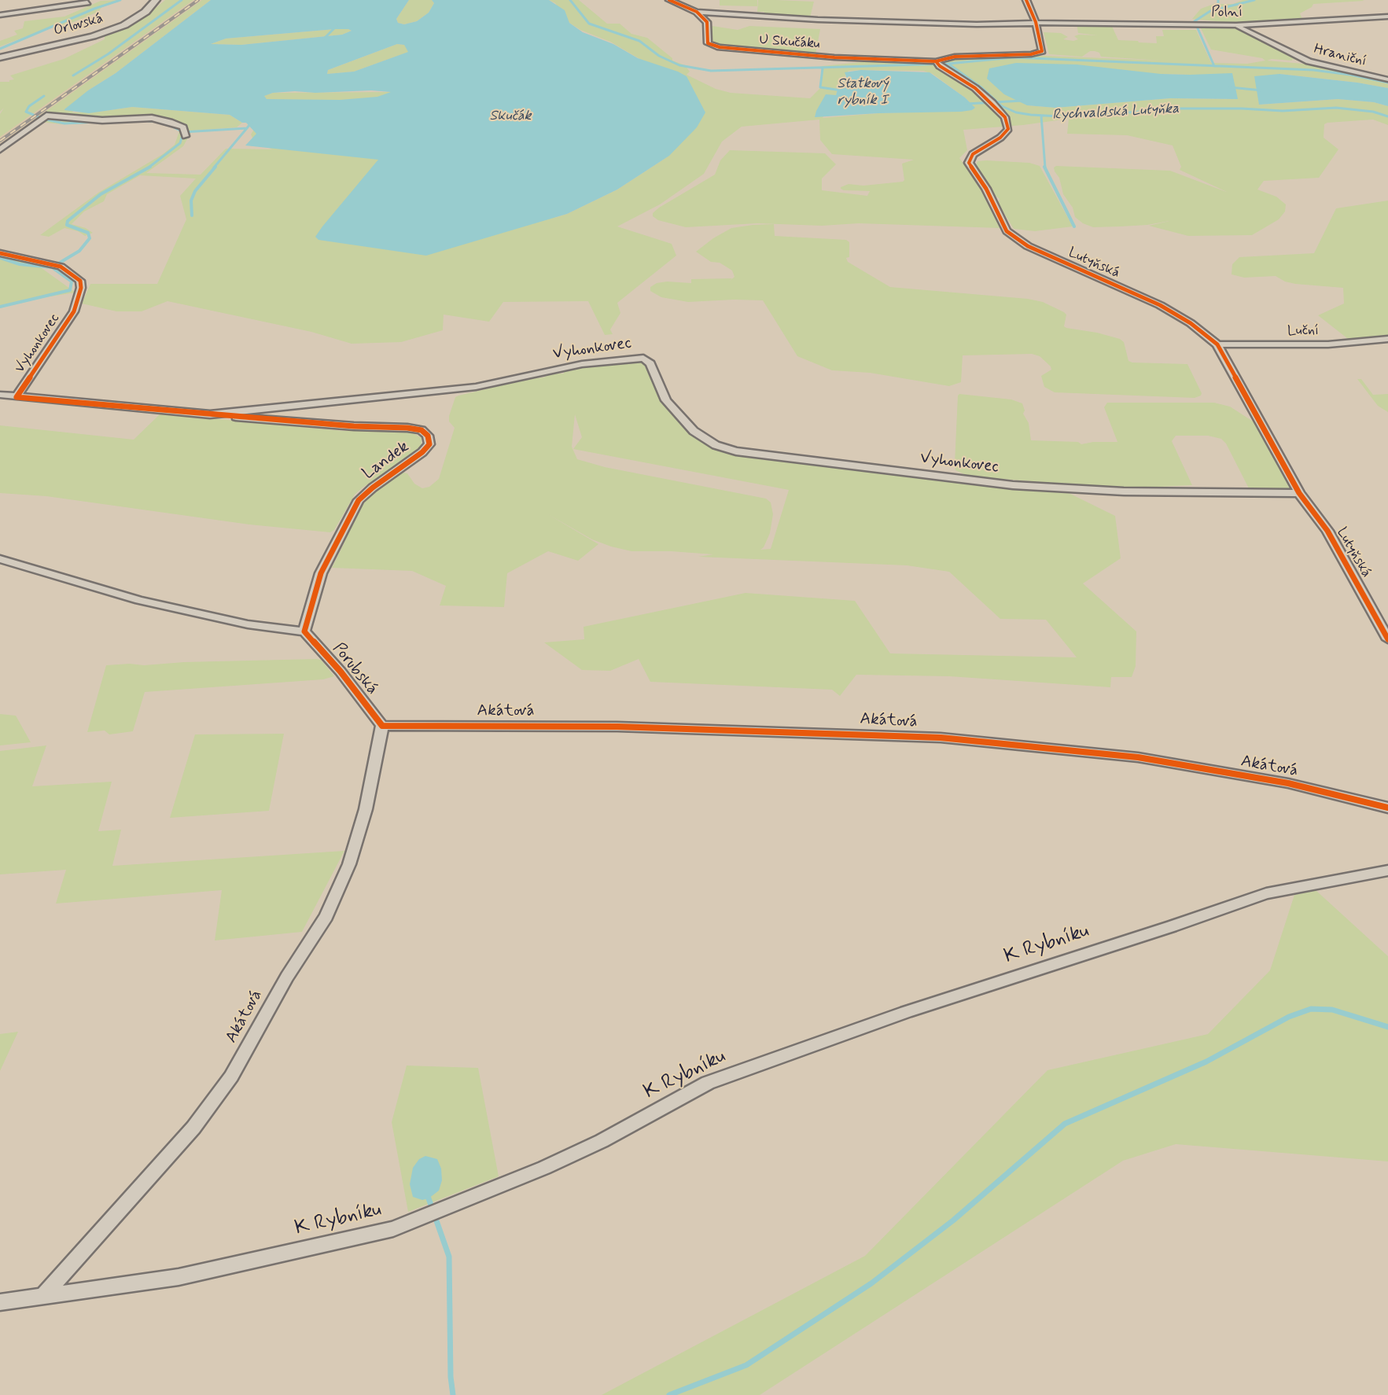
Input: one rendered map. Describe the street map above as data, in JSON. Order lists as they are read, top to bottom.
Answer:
{
  "streets": {
    "main road": ["Orlovská"],
    "street": [
      "Polní",
      "U Skučáku",
      "Hraniční",
      "Lutyňská",
      "Luční",
      "Vyhonkovec",
      "Landek",
      "Porubská",
      "Akátová",
      "K Rybníku"
    ]
  },
  "crossings": [
    ["Polní", "U Skučáku"],
    ["Polní", "Hraniční"],
    ["U Skučáku", "Lutyňská"],
    ["Lutyňská", "Luční"],
    ["Lutyňská", "Vyhonkovec"],
    ["Vyhonkovec", "Landek"],
    ["Landek", "Porubská"],
    ["Porubská", "Akátová"],
    ["Akátová", "K Rybníku"]
  ],
  "water": ["Statkový rybník I", "Rychvaldská Lutyňka", "Skučák"]
}
